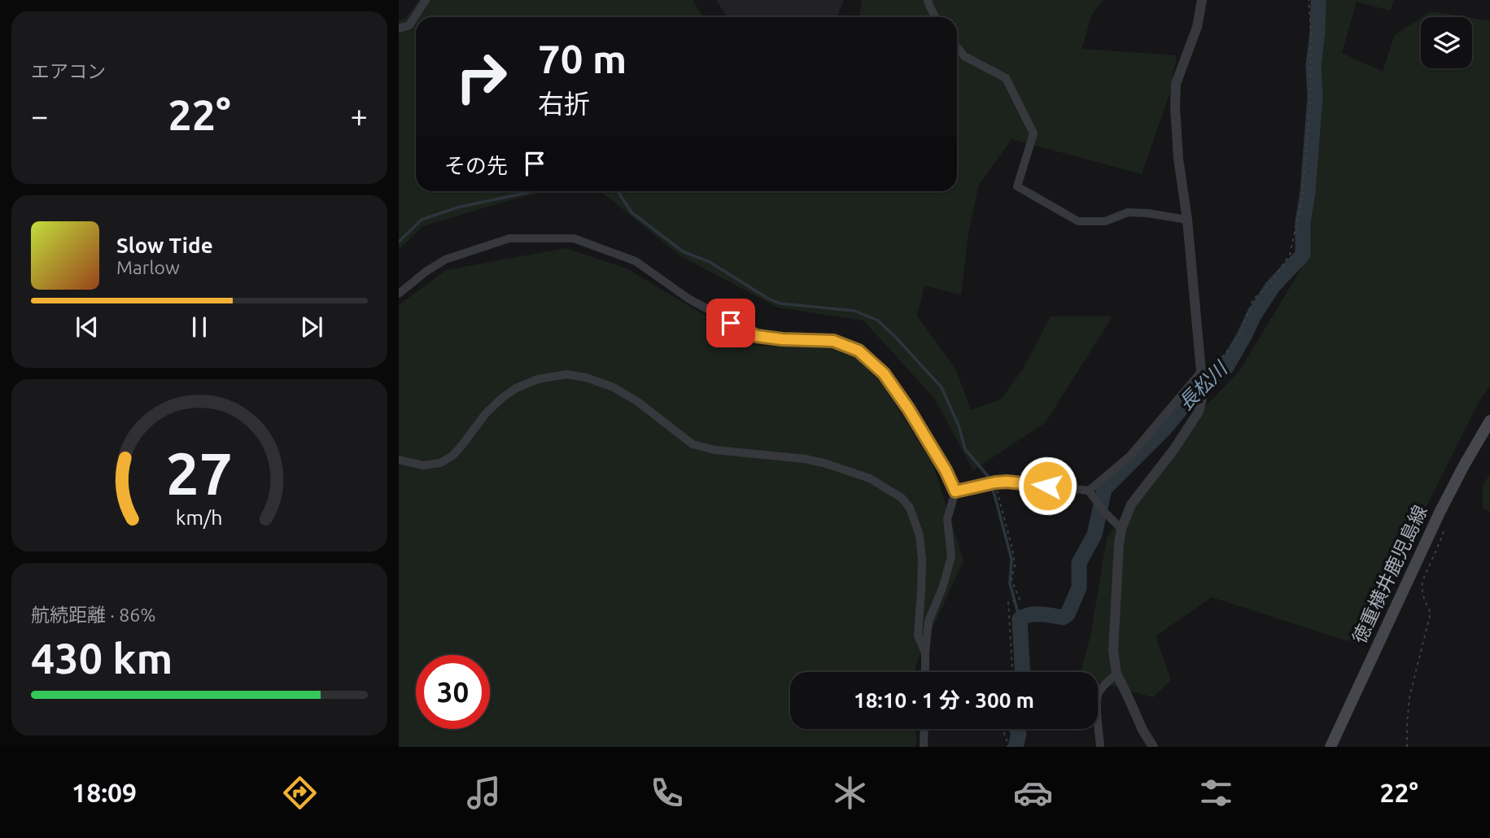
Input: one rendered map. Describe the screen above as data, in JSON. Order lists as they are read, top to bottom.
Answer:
{
  "streets": {
    "main road": ["徳重横井鹿児島線"]
  },
  "water": ["長松川"],
  "page": {
    "tile": [
      "エアコン",
      ["航続距離 · 86%", "430 km"]
    ],
    "turn": ["70 m", "右折"],
    "heat": ["−", "22°", "+"],
    "then": "その先",
    "song": ["Slow Tide", "Marlow"],
    "limit": "30",
    "trip": "18:10 · 1 分 · 300 m",
    "tabs": ["18:09", "22°"],
    "gauge": ["27", "km/h"]
  }
}
